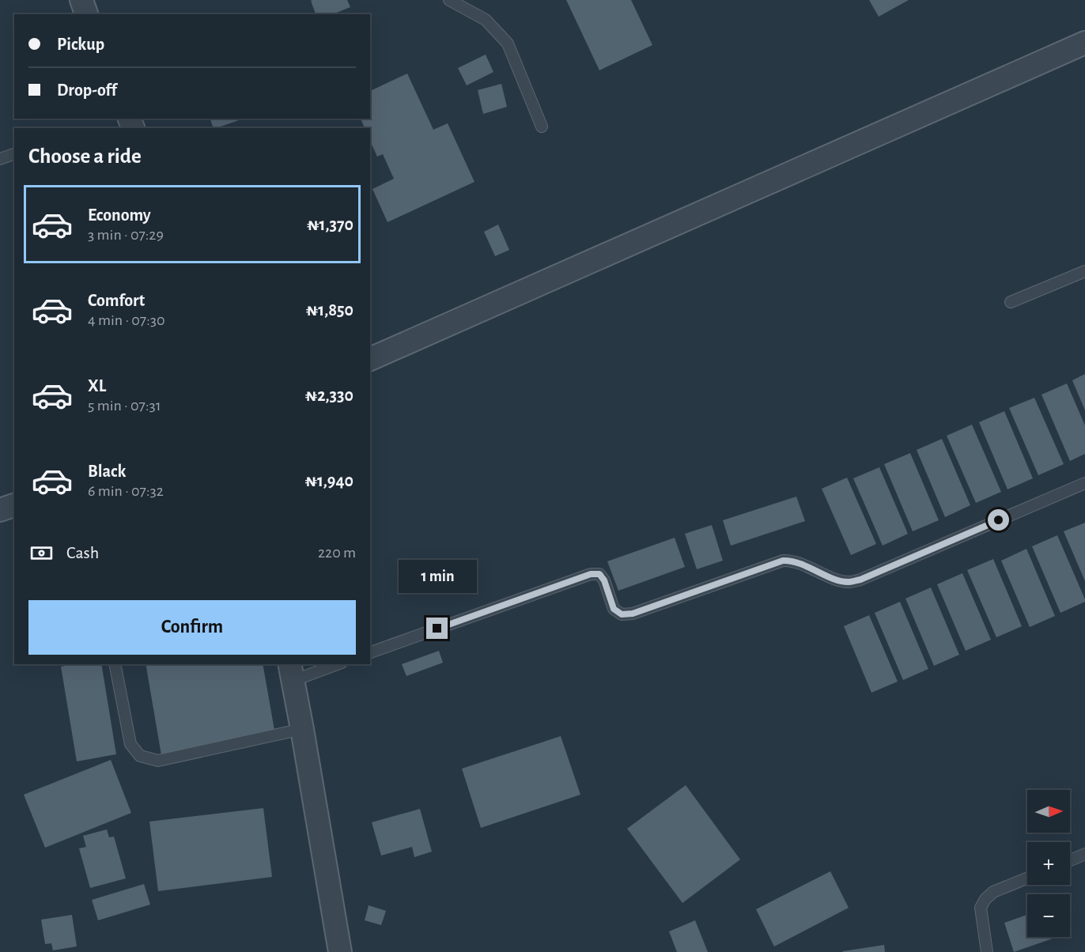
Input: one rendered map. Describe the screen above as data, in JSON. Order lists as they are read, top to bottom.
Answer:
{
  "north": "right",
  "page": {
    "banner": ["Pickup", "Drop-off"],
    "heading": "Choose a ride",
    "list": [
      {
        "name": "Economy",
        "note": "3 min · 07:29",
        "value": "₦1,370"
      },
      {
        "name": "Comfort",
        "note": "4 min · 07:30",
        "value": "₦1,850"
      },
      {
        "name": "XL",
        "note": "5 min · 07:31",
        "value": "₦2,330"
      },
      {
        "name": "Black",
        "note": "6 min · 07:32",
        "value": "₦1,940"
      }
    ],
    "pay": ["Cash", "220 m"],
    "bubble": "1 min",
    "buttons": "Confirm",
    "map_buttons": ["+", "−"]
  }
}
